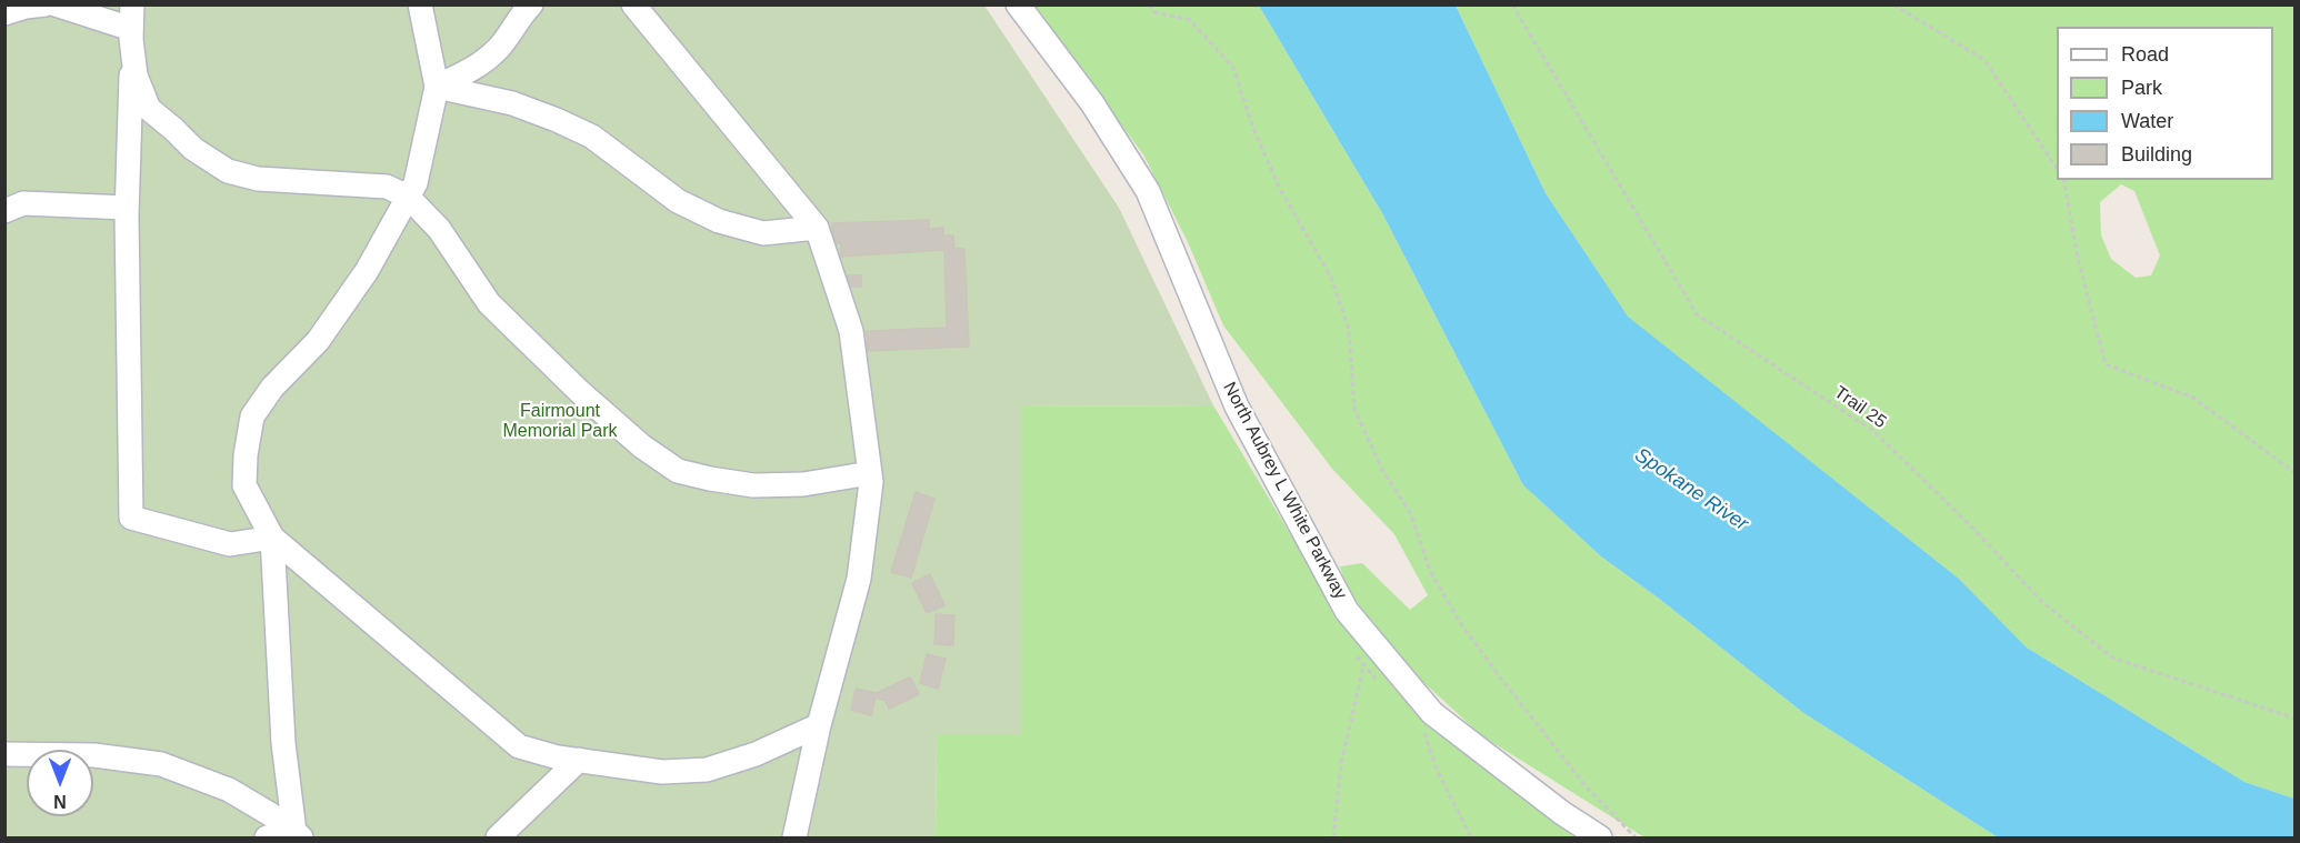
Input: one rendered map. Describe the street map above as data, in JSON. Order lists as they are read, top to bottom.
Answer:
{
  "streets": {
    "street": ["North Aubrey L White Parkway"],
    "path": ["Trail 25"]
  },
  "water": ["Spokane River"],
  "parks": ["Fairmount Memorial Park"],
  "legend": [
    "Road",
    "Park",
    "Water",
    "Building"
  ],
  "north": "bottom"
}
